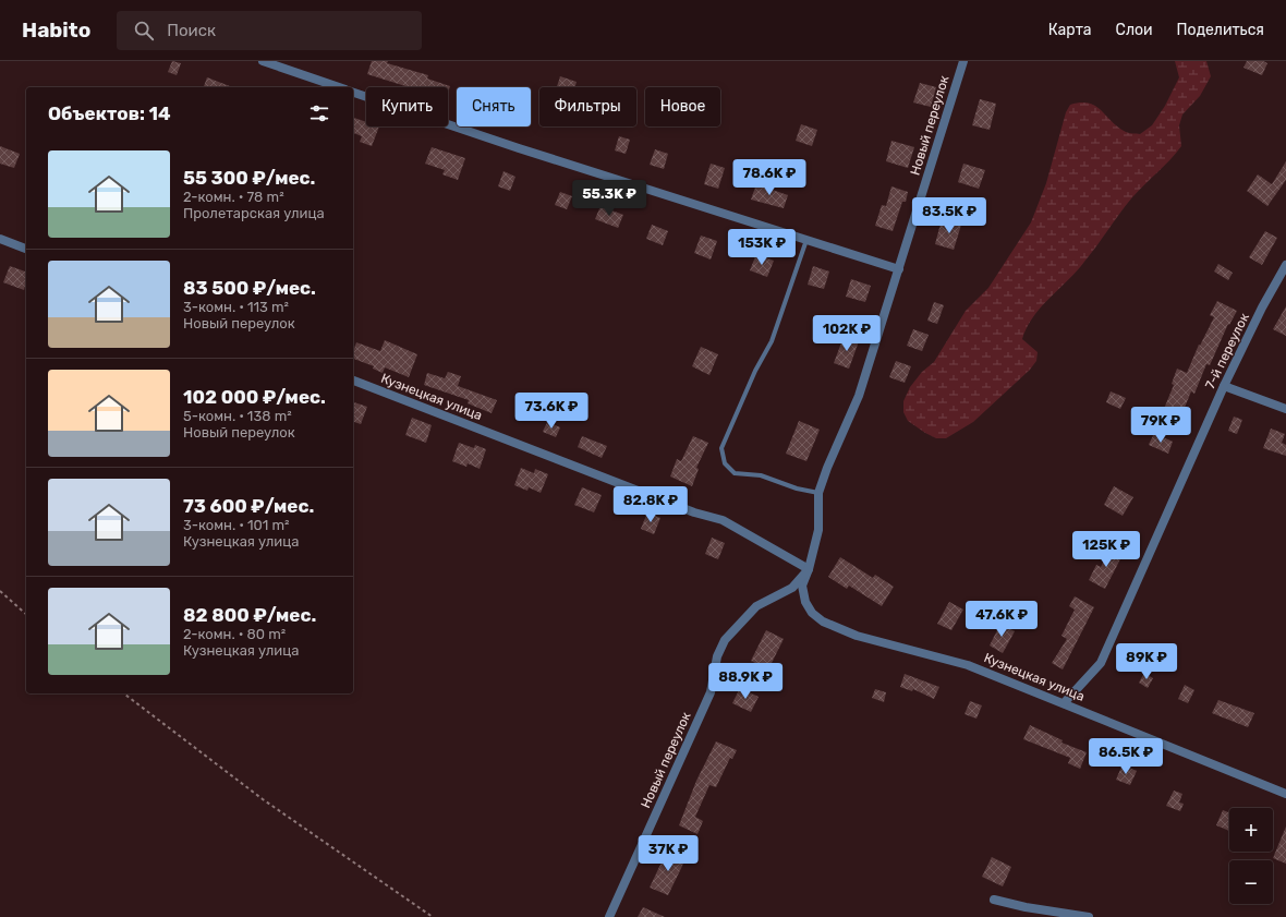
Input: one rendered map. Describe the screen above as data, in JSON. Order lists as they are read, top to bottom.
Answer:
{
  "streets": {
    "street": ["Новый переулок", "7-й переулок", "Кузнецкая улица"]
  },
  "crossings": [
    ["Новый переулок", "Кузнецкая улица"],
    ["7-й переулок", "Кузнецкая улица"]
  ],
  "page": {
    "header": "Habito",
    "search": "Поиск",
    "nav": ["Карта", "Слои", "Поделиться"],
    "chip": [
      "Купить",
      "Снять",
      "Фильтры",
      "Новое"
    ],
    "heading": "Объектов: 14",
    "list": [
      {
        "name": "55 300 ₽/мес.",
        "note": "2-комн. · 78 m² · Пролетарская улица"
      },
      {
        "name": "83 500 ₽/мес.",
        "note": "3-комн. · 113 m² · Новый переулок"
      },
      {
        "name": "102 000 ₽/мес.",
        "note": "5-комн. · 138 m² · Новый переулок"
      },
      {
        "name": "73 600 ₽/мес.",
        "note": "3-комн. · 101 m² · Кузнецкая улица"
      },
      {
        "name": "82 800 ₽/мес.",
        "note": "2-комн. · 80 m² · Кузнецкая улица"
      }
    ],
    "price": [
      "78.6K ₽",
      "55.3K ₽",
      "83.5K ₽",
      "153K ₽",
      "102K ₽",
      "73.6K ₽",
      "79K ₽",
      "82.8K ₽",
      "125K ₽",
      "47.6K ₽",
      "89K ₽",
      "88.9K ₽",
      "86.5K ₽",
      "37K ₽"
    ],
    "map_buttons": ["+", "−"]
  }
}
